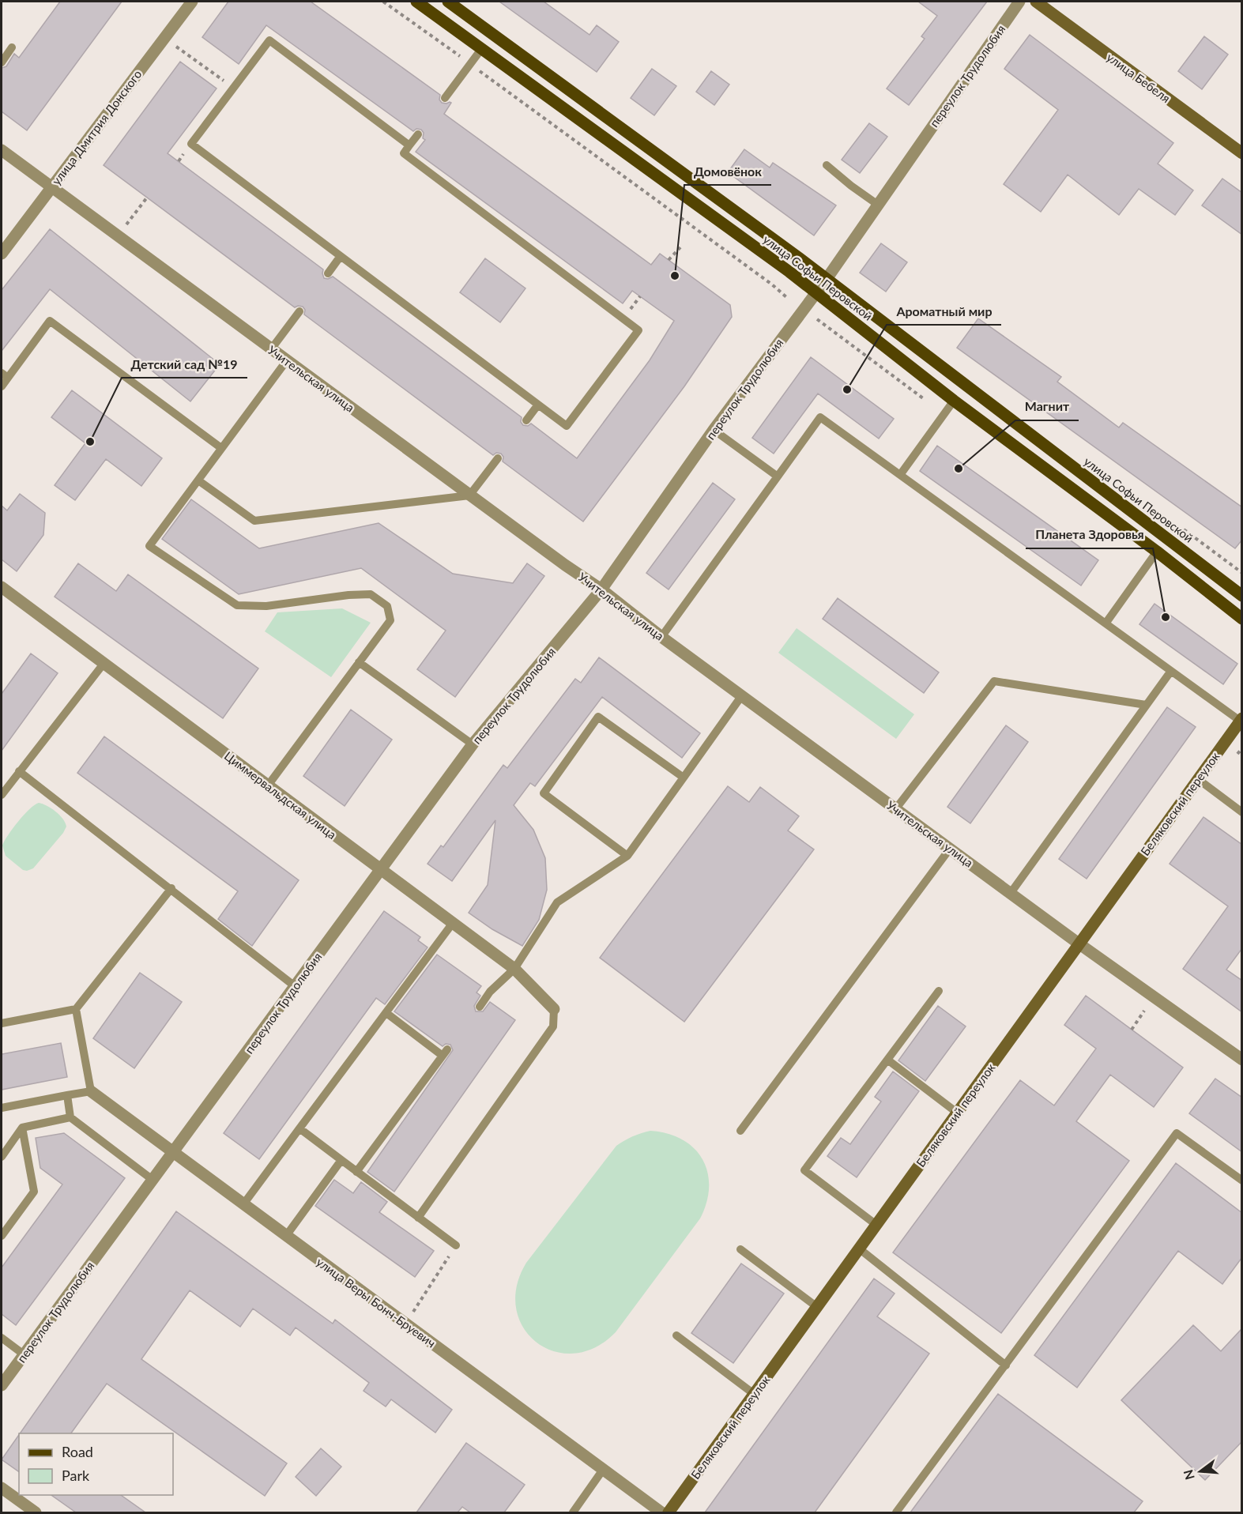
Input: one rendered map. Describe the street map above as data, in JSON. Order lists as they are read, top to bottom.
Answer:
{
  "streets": {
    "main road": ["улица Софьи Перовской"],
    "street": [
      "переулок Трудолюбия",
      "улица Бебеля",
      "улица Дмитрия Донского",
      "Учительская улица",
      "Циммервальдская улица",
      "Беляковский переулок",
      "улица Веры Бонч-Бруевич"
    ]
  },
  "crossings": [
    ["переулок Трудолюбия", "улица Софьи Перовской"],
    ["переулок Трудолюбия", "Учительская улица"],
    ["переулок Трудолюбия", "Циммервальдская улица"],
    ["переулок Трудолюбия", "улица Веры Бонч-Бруевич"],
    ["улица Дмитрия Донского", "Учительская улица"],
    ["Учительская улица", "Беляковский переулок"]
  ],
  "places": [
    "Домовёнок",
    "Ароматный мир",
    "Детский сад №19",
    "Магнит",
    "Планета Здоровья"
  ],
  "legend": ["Road", "Park"],
  "north": "left"
}
